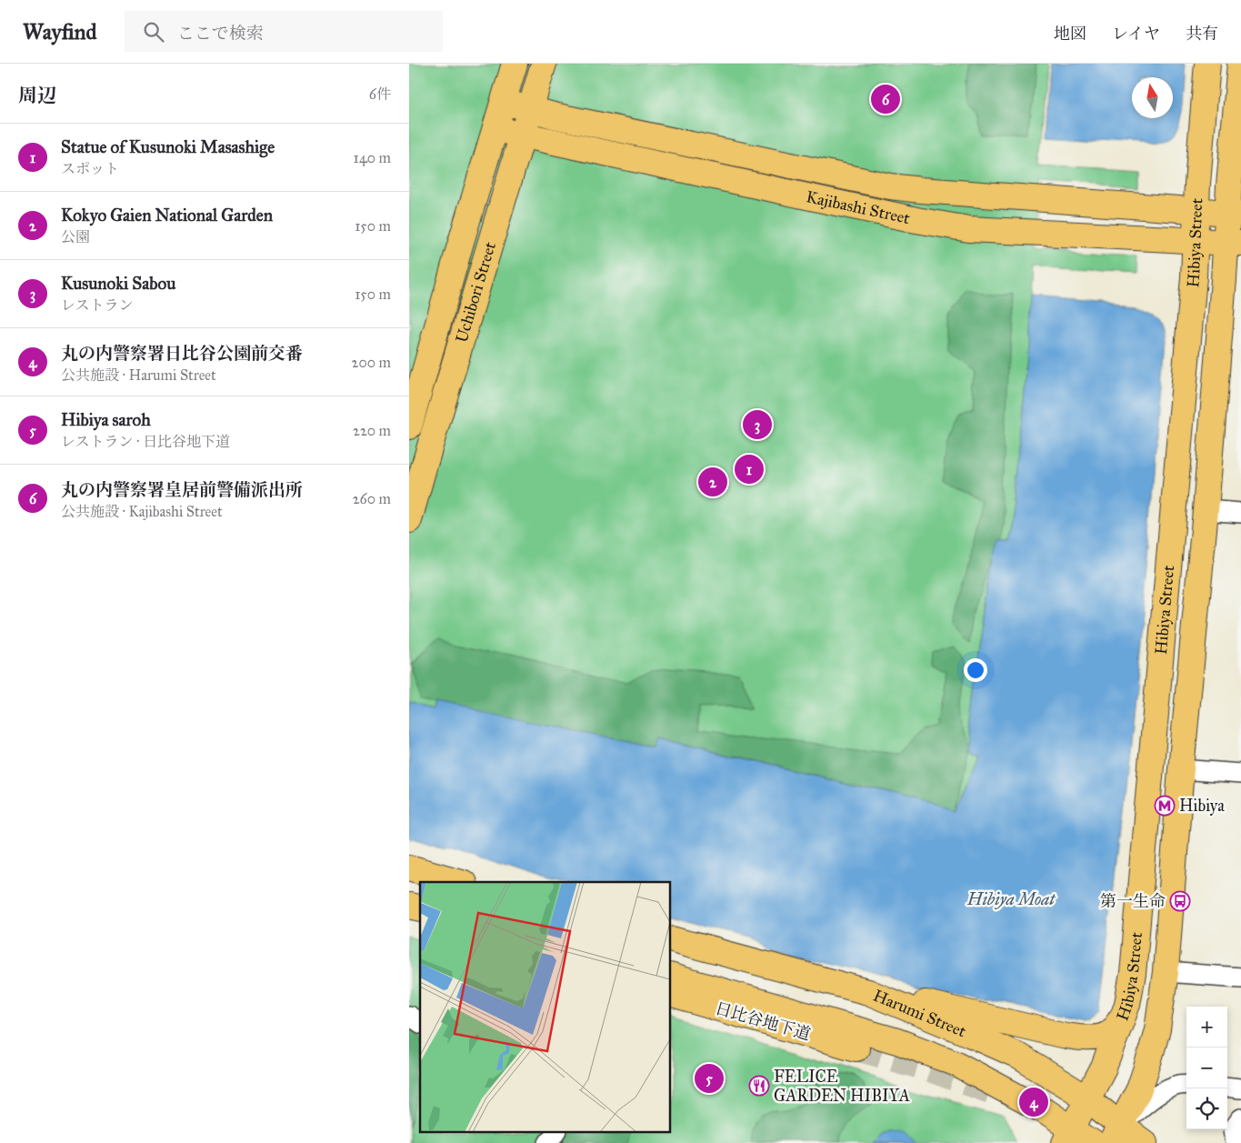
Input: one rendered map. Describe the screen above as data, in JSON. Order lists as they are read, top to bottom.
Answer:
{
  "streets": {
    "main road": [
      "Kajibashi Street",
      "Hibiya Street",
      "Uchibori Street",
      "Harumi Street",
      "日比谷地下道"
    ]
  },
  "crossings": [
    ["Kajibashi Street", "Hibiya Street"],
    ["Kajibashi Street", "Uchibori Street"],
    ["Hibiya Street", "Harumi Street"]
  ],
  "water": ["Hibiya Moat"],
  "places": {
    "metro station": ["Hibiya"],
    "bus stop": ["第一生命"],
    "restaurant": ["FELICE GARDEN HIBIYA"]
  },
  "north": "top",
  "page": {
    "header": "Wayfind",
    "search": "ここで検索",
    "nav": ["地図", "レイヤ", "共有"],
    "heading": ["周辺", "6件"],
    "pins": [
      "6",
      "3",
      "1",
      "2",
      "5",
      "4"
    ],
    "list": [
      {
        "mark": "1",
        "name": "Statue of Kusunoki Masashige",
        "note": "スポット",
        "value": "140 m"
      },
      {
        "mark": "2",
        "name": "Kokyo Gaien National Garden",
        "note": "公園",
        "value": "150 m"
      },
      {
        "mark": "3",
        "name": "Kusunoki Sabou",
        "note": "レストラン",
        "value": "150 m"
      },
      {
        "mark": "4",
        "name": "丸の内警察署日比谷公園前交番",
        "note": "公共施設 · Harumi Street",
        "value": "200 m"
      },
      {
        "mark": "5",
        "name": "Hibiya saroh",
        "note": "レストラン · 日比谷地下道",
        "value": "220 m"
      },
      {
        "mark": "6",
        "name": "丸の内警察署皇居前警備派出所",
        "note": "公共施設 · Kajibashi Street",
        "value": "260 m"
      }
    ],
    "map_buttons": ["+", "−"]
  }
}
